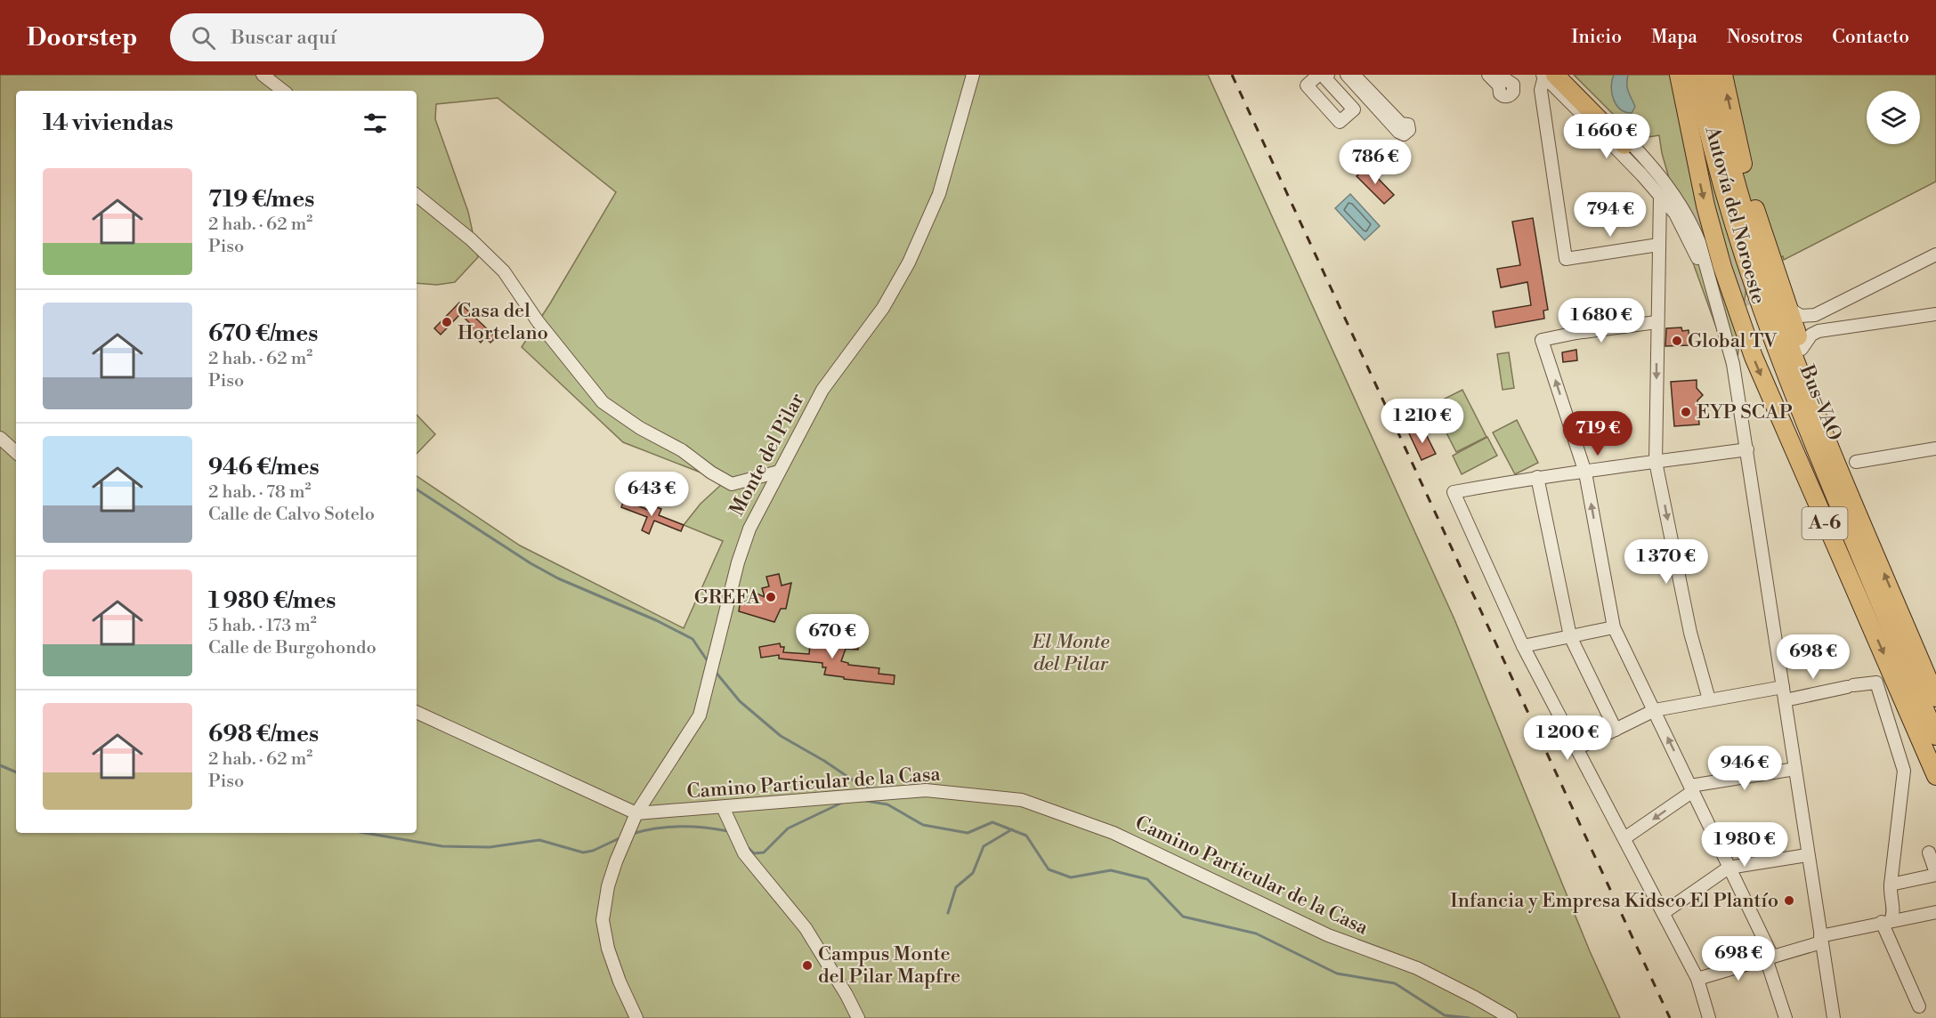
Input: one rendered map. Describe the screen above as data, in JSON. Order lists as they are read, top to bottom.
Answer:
{
  "streets": {
    "highway": ["Autovía del Noroeste", "Bus-VAO", "A-6"],
    "street": ["Monte del Pilar", "Camino Particular de la Casa"]
  },
  "crossings": [
    ["Monte del Pilar", "Camino Particular de la Casa"]
  ],
  "parks": ["El Monte del Pilar"],
  "places": [
    "Casa del Hortelano",
    "Global TV",
    "EYP SCAP",
    "GREFA",
    "Infancia y Empresa Kidsco El Plantío",
    "Campus Monte del Pilar Mapfre"
  ],
  "page": {
    "header": "Doorstep",
    "search": "Buscar aquí",
    "nav": [
      "Inicio",
      "Mapa",
      "Nosotros",
      "Contacto"
    ],
    "heading": "14 viviendas",
    "price": [
      "1 660 €",
      "786 €",
      "794 €",
      "1 680 €",
      "1 210 €",
      "719 €",
      "643 €",
      "1 370 €",
      "670 €",
      "698 €",
      "1 200 €",
      "946 €",
      "1 980 €",
      "698 €"
    ],
    "list": [
      {
        "name": "719 €/mes",
        "note": "2 hab. · 62 m² · Piso"
      },
      {
        "name": "670 €/mes",
        "note": "2 hab. · 62 m² · Piso"
      },
      {
        "name": "946 €/mes",
        "note": "2 hab. · 78 m² · Calle de Calvo Sotelo"
      },
      {
        "name": "1 980 €/mes",
        "note": "5 hab. · 173 m² · Calle de Burgohondo"
      },
      {
        "name": "698 €/mes",
        "note": "2 hab. · 62 m² · Piso"
      }
    ]
  }
}
